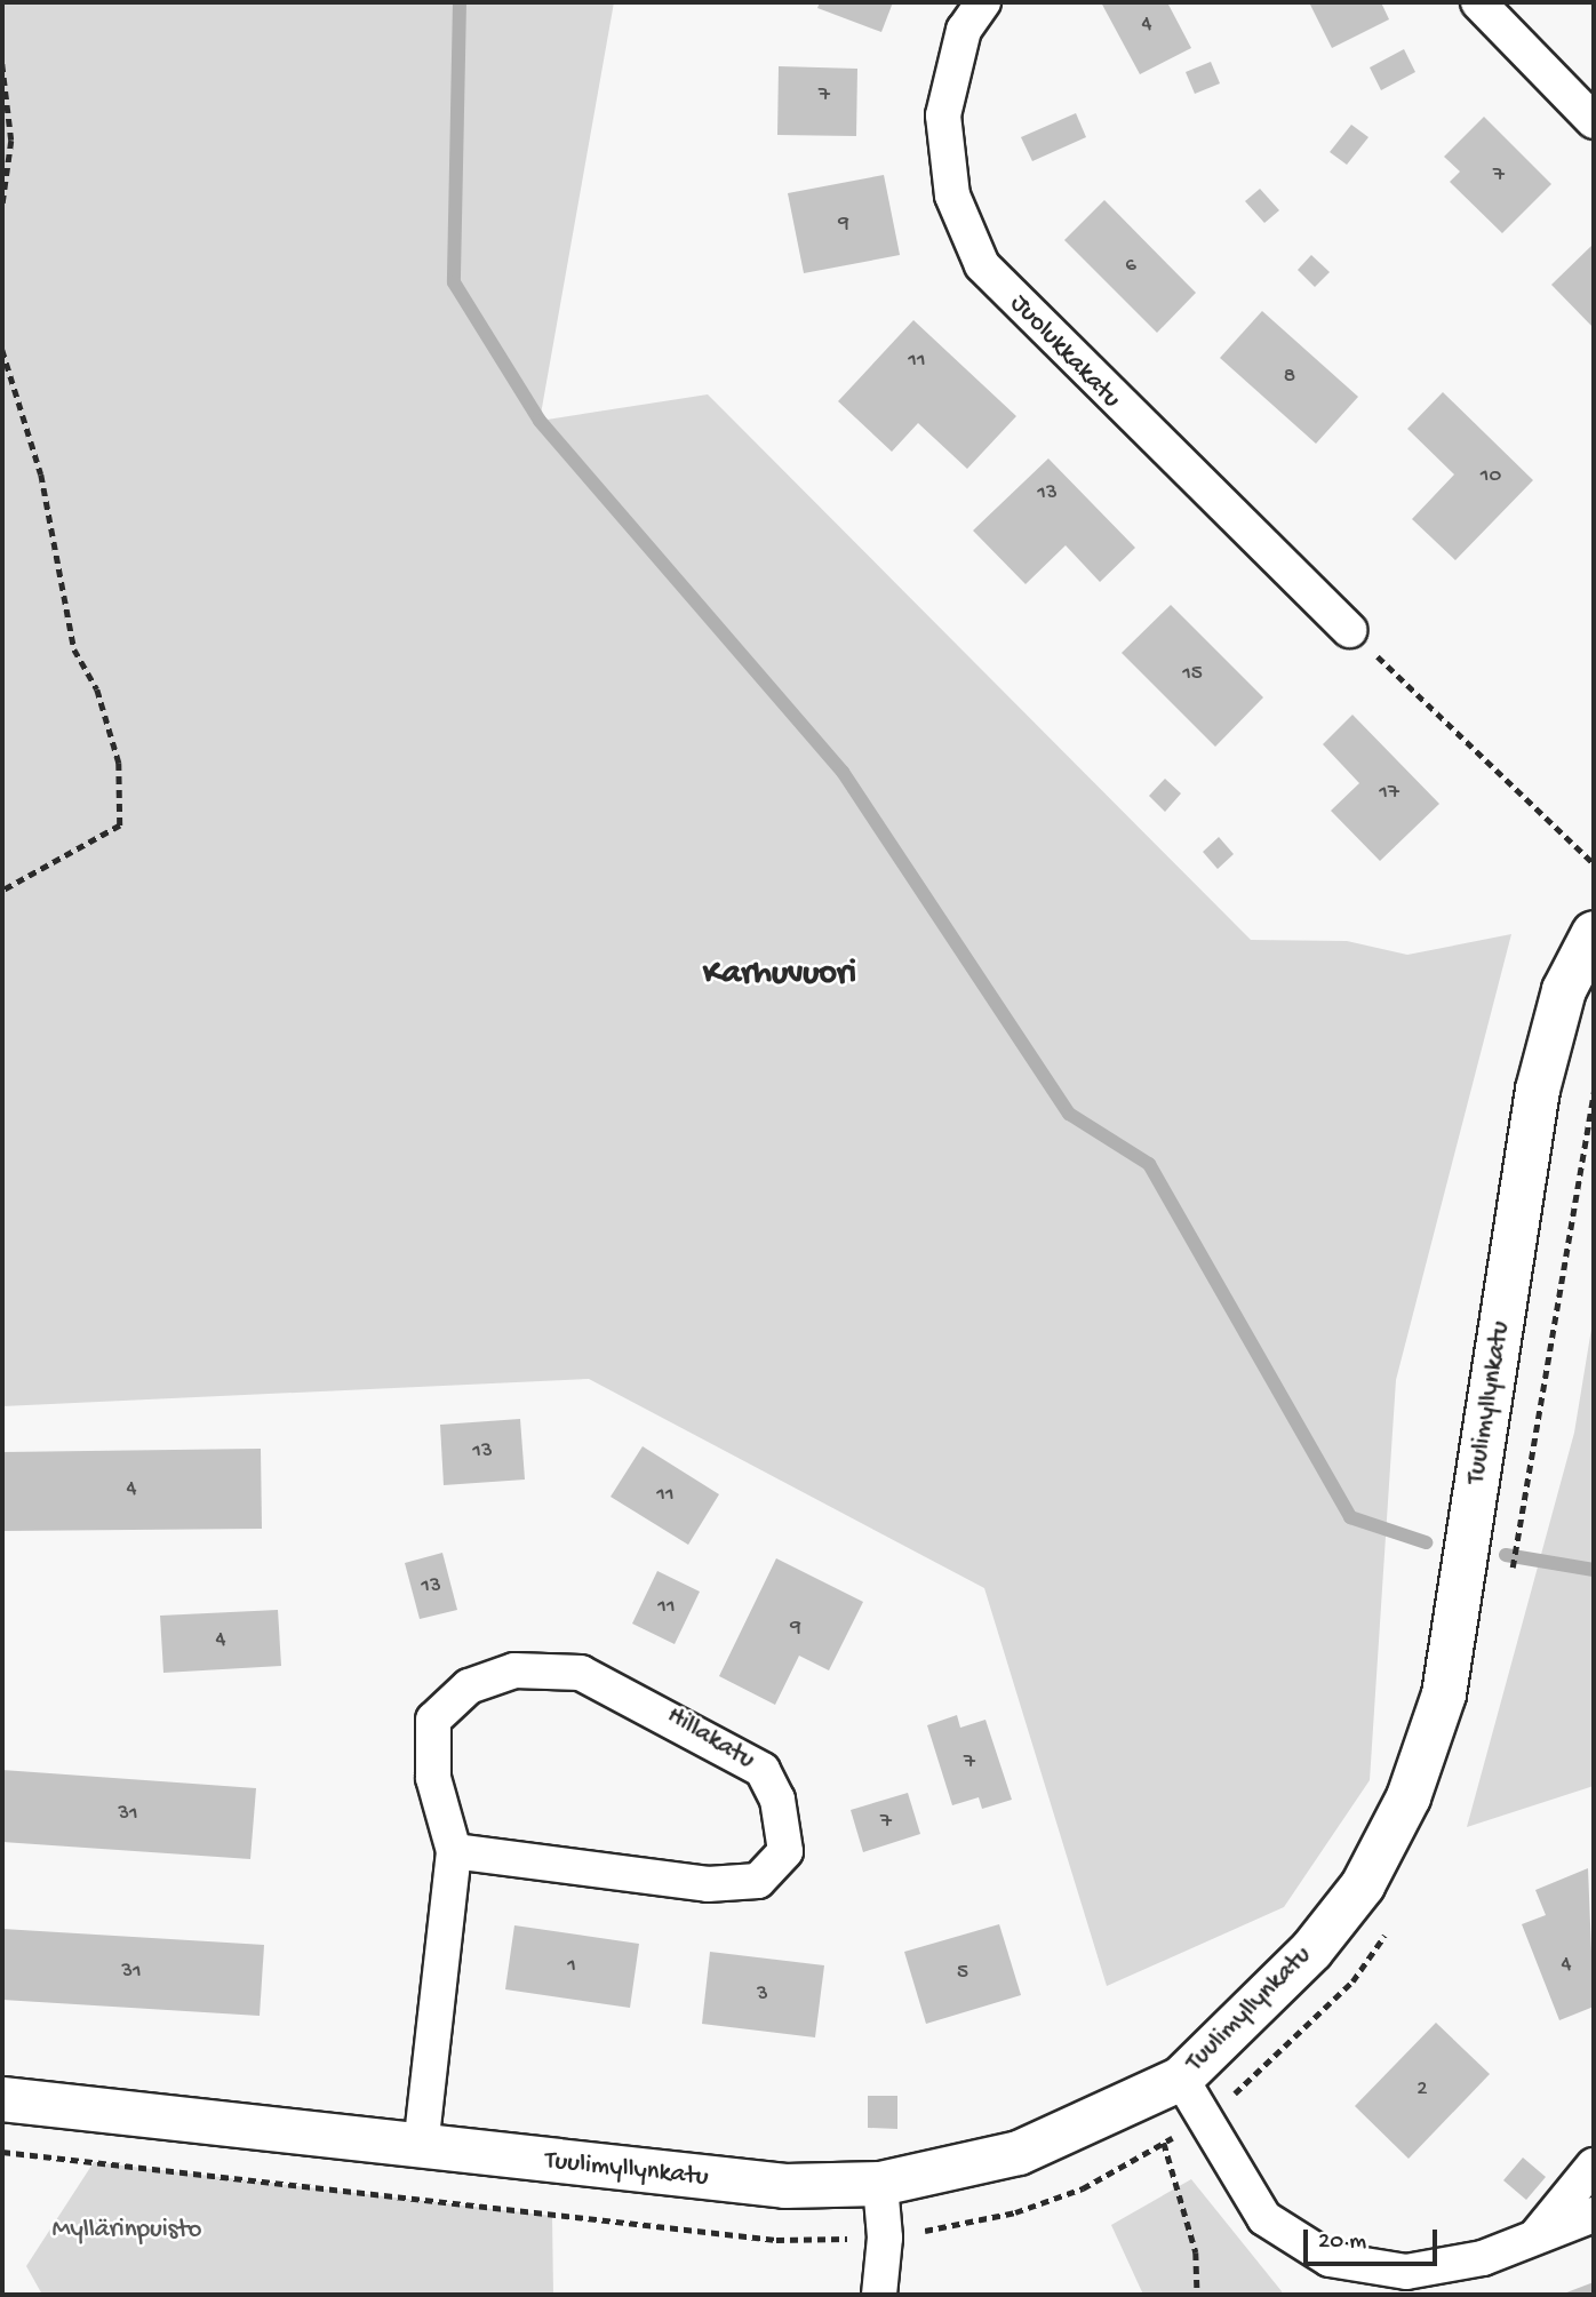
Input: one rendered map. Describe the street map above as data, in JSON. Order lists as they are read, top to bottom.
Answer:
{
  "streets": {
    "street": ["Juolukkakatu", "Tuulimyllynkatu", "Hillakatu"]
  },
  "crossings": [
    ["Tuulimyllynkatu", "Hillakatu"]
  ],
  "districts": ["Karhuvuori"],
  "parks": ["Myllärinpuisto"],
  "house_numbers": [
    "4",
    "7",
    "7",
    "9",
    "6",
    "11",
    "8",
    "10",
    "13",
    "15",
    "17",
    "13",
    "4",
    "11",
    "13",
    "11",
    "9",
    "4",
    "7",
    "31",
    "7",
    "4",
    "1",
    "31",
    "5",
    "3",
    "2"
  ],
  "scale_bar": "20 m"
}
